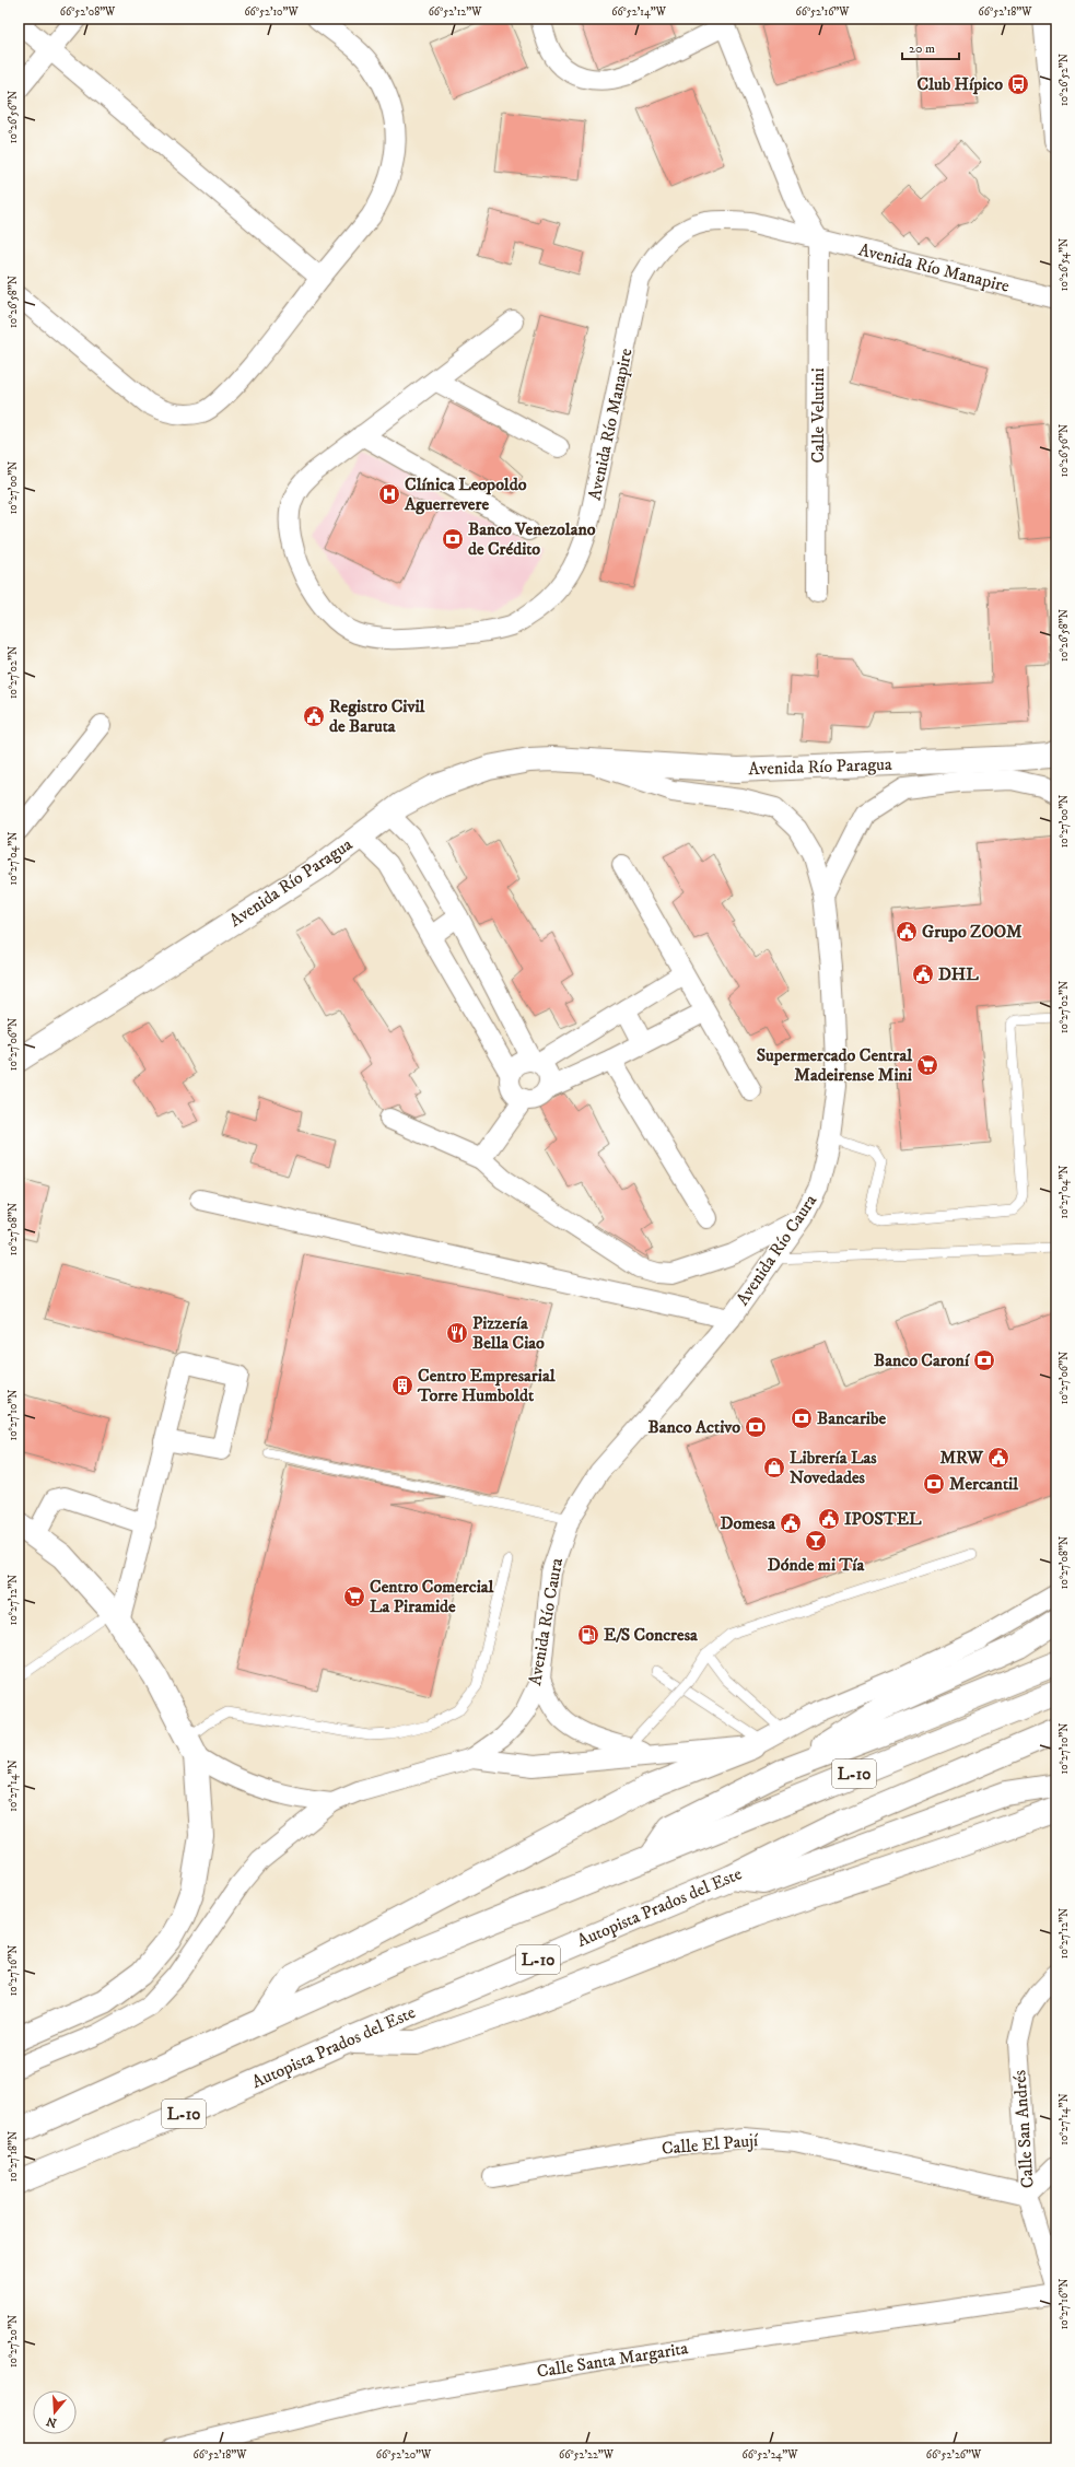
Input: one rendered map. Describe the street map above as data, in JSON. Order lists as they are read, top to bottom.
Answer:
{
  "streets": {
    "main road": ["Avenida Río Paragua", "L-10", "Autopista Prados del Este"],
    "street": [
      "Avenida Río Manapire",
      "Calle Velutini",
      "Avenida Río Caura",
      "Calle San Andrés",
      "Calle El Paují",
      "Calle Santa Margarita"
    ]
  },
  "crossings": [
    ["Avenida Río Manapire", "Calle Velutini"],
    ["Avenida Río Paragua", "Avenida Río Caura"],
    ["Calle San Andrés", "Calle El Paují"]
  ],
  "places": {
    "bus stop": ["Club Hípico"],
    "hospital": ["Clínica Leopoldo Aguerrevere"],
    "bank": [
      "Banco Venezolano de Crédito",
      "Banco Caroní",
      "Bancaribe",
      "Banco Activo",
      "Mercantil"
    ],
    "public building": [
      "Registro Civil de Baruta",
      "Grupo ZOOM",
      "DHL",
      "MRW",
      "IPOSTEL",
      "Domesa"
    ],
    "supermarket": ["Supermercado Central Madeirense Mini", "Centro Comercial La Piramide"],
    "restaurant": ["Pizzería Bella Ciao"],
    "building": ["Centro Empresarial Torre Humboldt"],
    "shop": ["Librería Las Novedades"],
    "bar": ["Dónde mi Tía"],
    "fuel station": ["E/S Concresa"]
  },
  "scale_bar": "20 m",
  "north": "bottom",
  "coordinates": [
    "66°52'08\"W",
    "66°52'10\"W",
    "66°52'12\"W",
    "66°52'14\"W",
    "66°52'16\"W",
    "66°52'18\"W",
    "10°26'52\"N",
    "10°26'56\"N",
    "10°26'54\"N",
    "10°26'58\"N",
    "10°27'00\"N",
    "10°27'02\"N",
    "10°27'04\"N",
    "10°27'06\"N",
    "10°27'08\"N",
    "10°27'10\"N",
    "10°27'12\"N",
    "10°27'14\"N",
    "10°27'16\"N",
    "10°27'18\"N",
    "10°27'20\"N",
    "66°52'20\"W",
    "66°52'22\"W",
    "66°52'24\"W",
    "66°52'26\"W"
  ]
}
